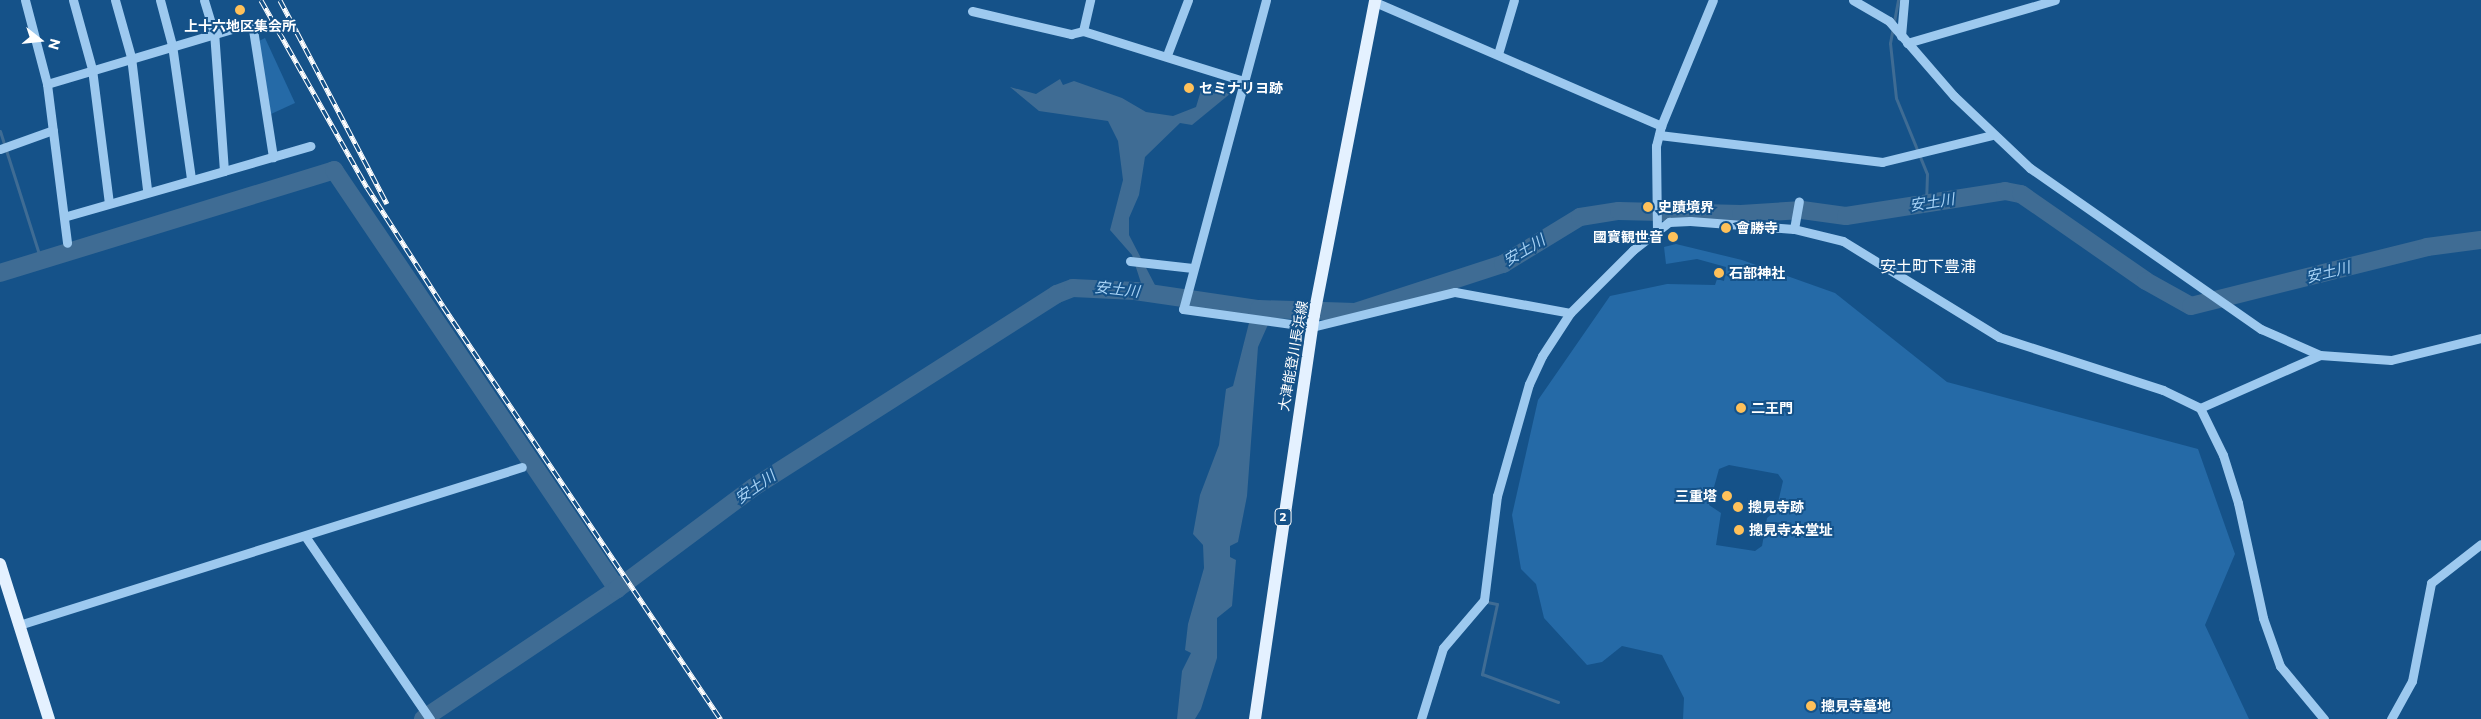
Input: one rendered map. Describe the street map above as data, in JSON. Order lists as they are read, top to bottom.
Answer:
{
  "streets": {
    "main road": ["大津能登川長浜線", "2"]
  },
  "districts": ["安土町下豊浦"],
  "water": ["安土川"],
  "places": [
    "上十六地区集会所",
    "セミナリヨ跡",
    "史蹟境界",
    "會勝寺",
    "國寳観世音",
    "石部神社",
    "二王門",
    "三重塔",
    "摠見寺跡",
    "摠見寺本堂址",
    "摠見寺墓地"
  ],
  "north": "right"
}
